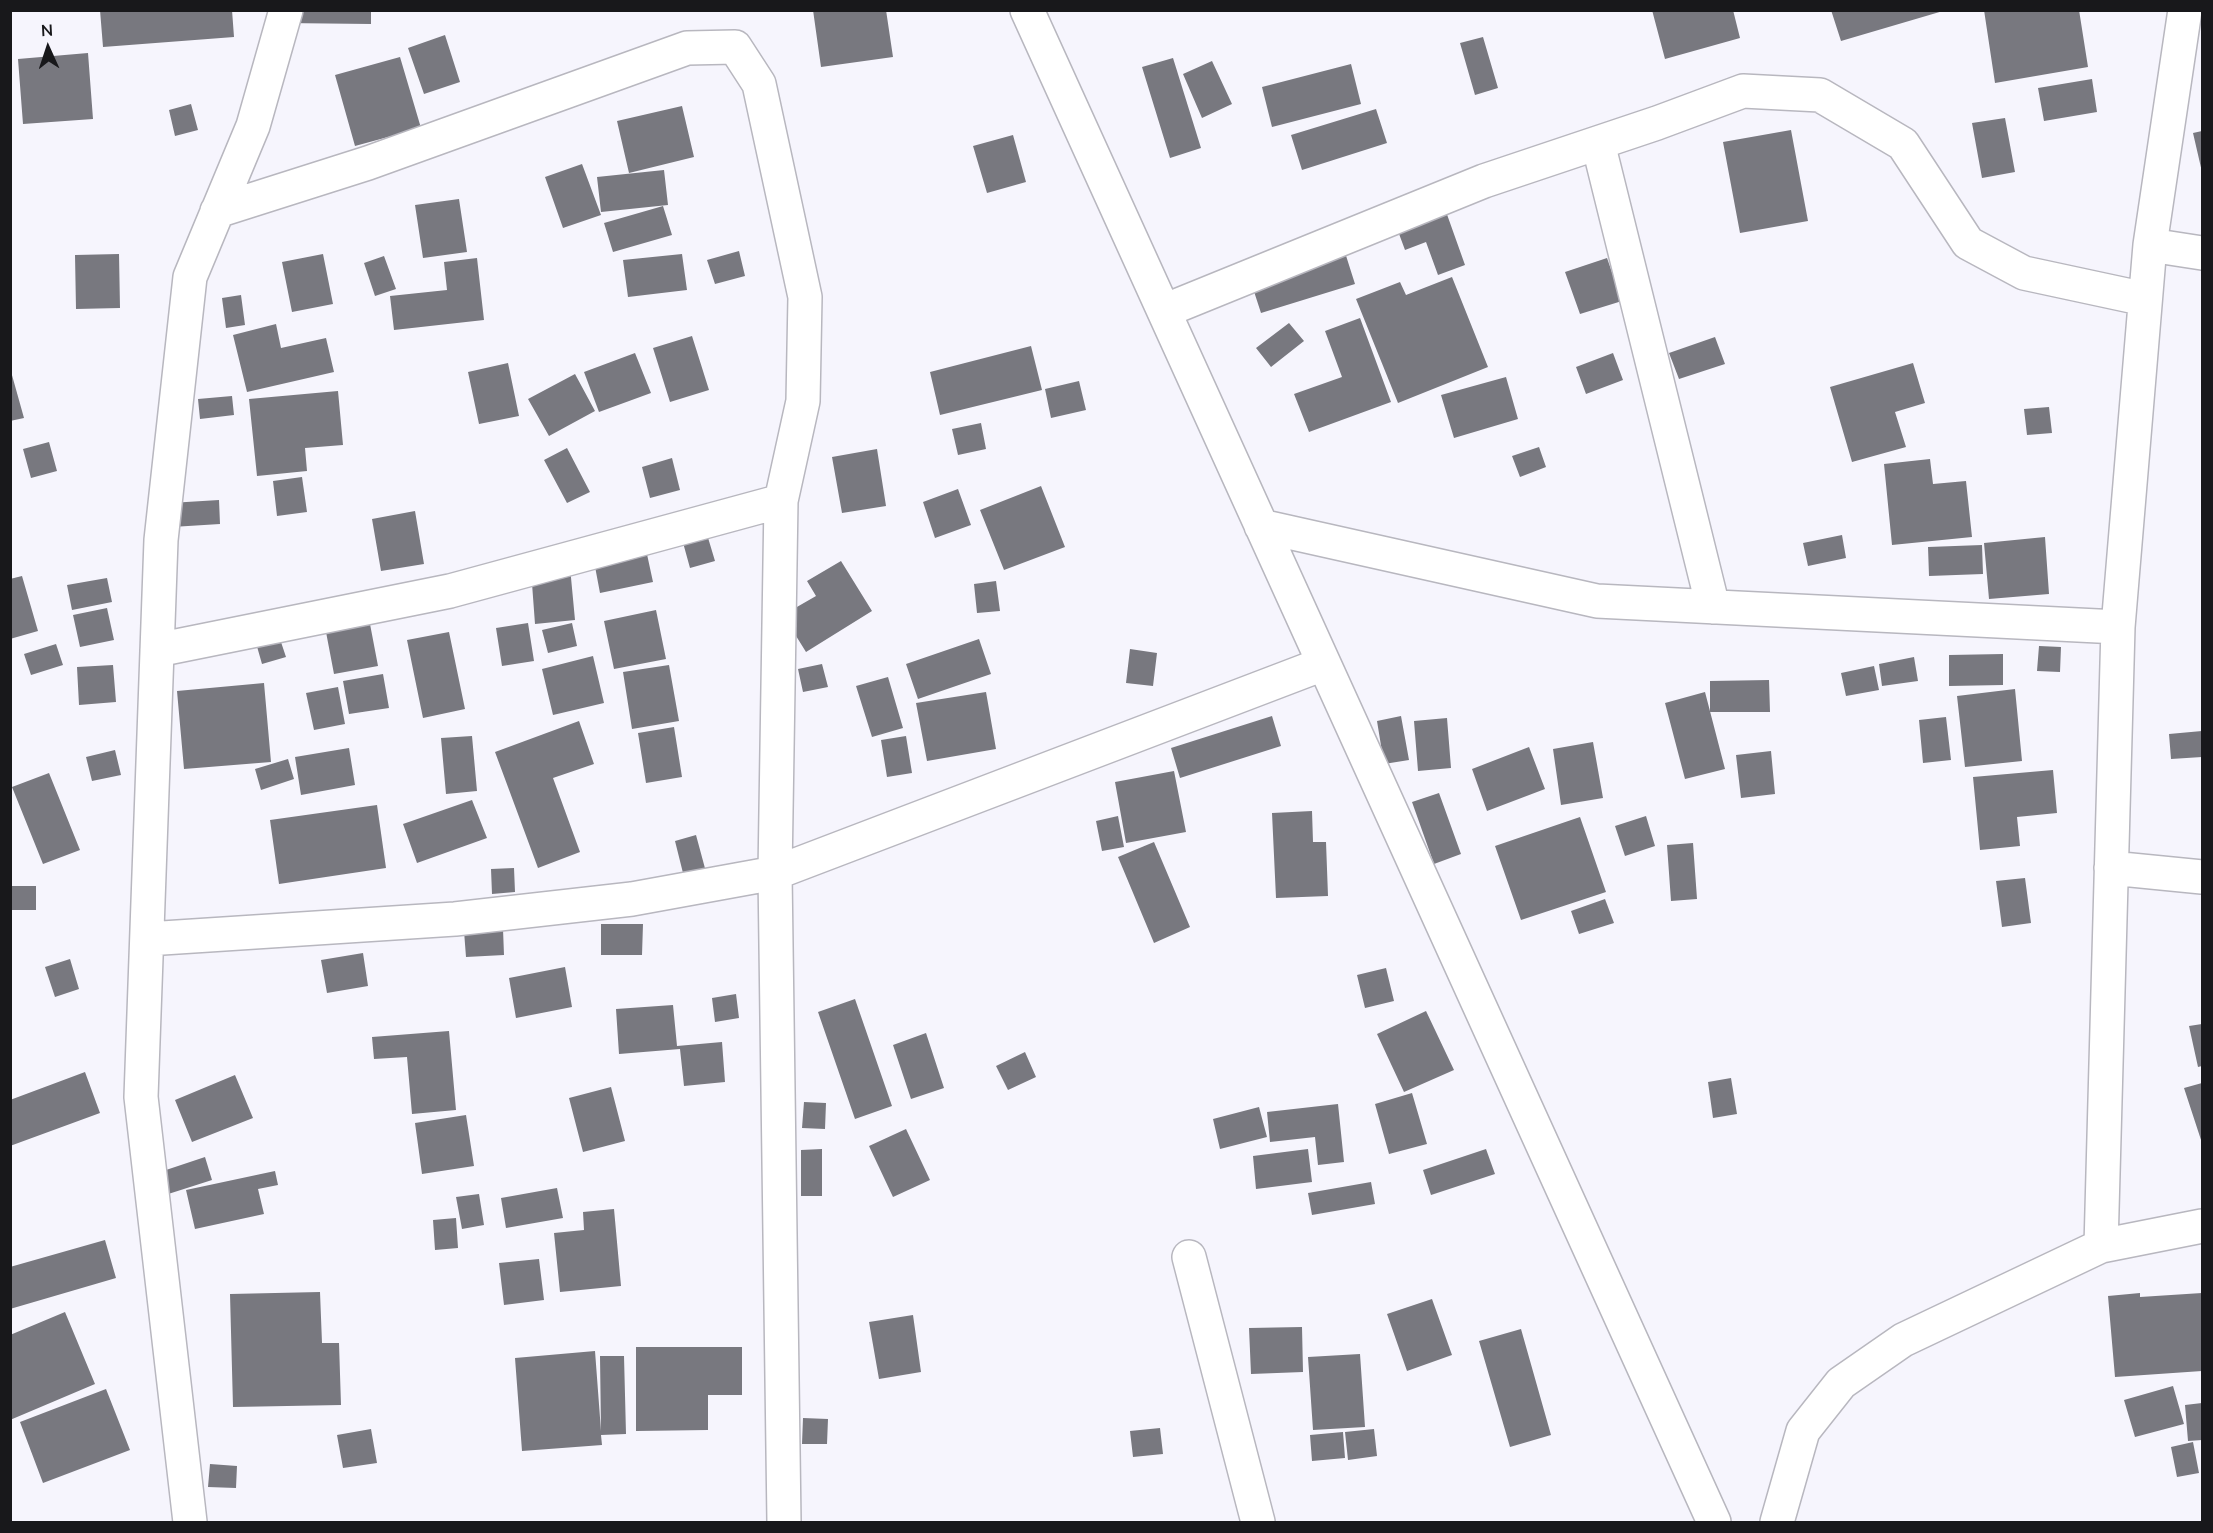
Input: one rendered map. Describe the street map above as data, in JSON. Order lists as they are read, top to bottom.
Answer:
{
  "north": "top"
}
